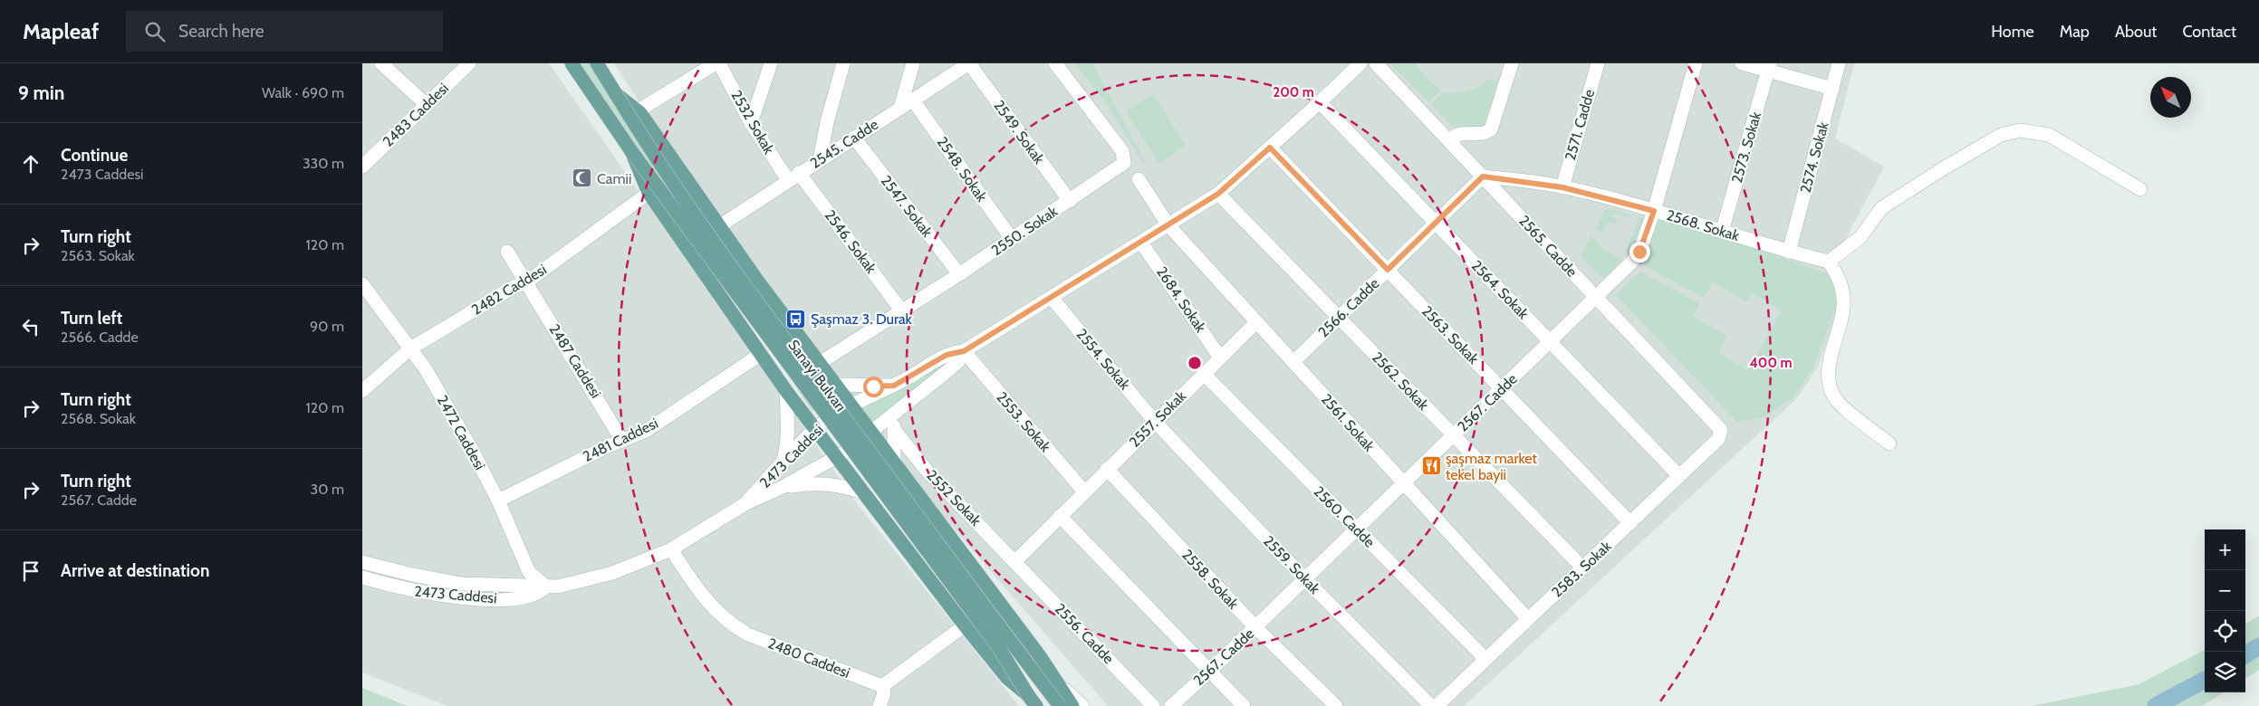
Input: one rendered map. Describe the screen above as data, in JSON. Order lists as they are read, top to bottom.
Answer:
{
  "streets": {
    "main road": ["Sanayi Bulvarı"],
    "street": [
      "2483 Caddesi",
      "2532 Sokak",
      "2571. Cadde",
      "2549. Sokak",
      "2545. Cadde",
      "2573. Sokak",
      "2574. Sokak",
      "2548. Sokak",
      "2547. Sokak",
      "2568. Sokak",
      "2550. Sokak",
      "2546. Sokak",
      "2565. Cadde",
      "2482 Caddesi",
      "2564. Sokak",
      "2684. Sokak",
      "2566. Cadde",
      "2563. Sokak",
      "2554. Sokak",
      "2487 Caddesi",
      "2562. Sokak",
      "2567. Cadde",
      "2557. Sokak",
      "2553. Sokak",
      "2561. Sokak",
      "2472 Caddesi",
      "2481 Caddesi",
      "2473 Caddesi",
      "2552 Sokak",
      "2560. Cadde",
      "2559. Sokak",
      "2583. Sokak",
      "2558. Sokak",
      "2556. Cadde",
      "2480 Caddesi"
    ]
  },
  "crossings": [
    ["2532 Sokak", "2545. Cadde"],
    ["2532 Sokak", "2546. Sokak"],
    ["2571. Cadde", "2568. Sokak"],
    ["2549. Sokak", "2545. Cadde"],
    ["2549. Sokak", "2550. Sokak"],
    ["2545. Cadde", "2548. Sokak"],
    ["2545. Cadde", "2547. Sokak"],
    ["2545. Cadde", "2546. Sokak"],
    ["2573. Sokak", "2568. Sokak"],
    ["2574. Sokak", "2568. Sokak"],
    ["2548. Sokak", "2550. Sokak"],
    ["2547. Sokak", "2550. Sokak"],
    ["2568. Sokak", "2565. Cadde"],
    ["2568. Sokak", "2566. Cadde"],
    ["2568. Sokak", "2567. Cadde"],
    ["2550. Sokak", "2546. Sokak"],
    ["2565. Cadde", "2566. Cadde"],
    ["2565. Cadde", "2567. Cadde"],
    ["2565. Cadde", "2583. Sokak"],
    ["2482 Caddesi", "2487 Caddesi"],
    ["2482 Caddesi", "2472 Caddesi"],
    ["2564. Sokak", "2566. Cadde"],
    ["2564. Sokak", "2567. Cadde"],
    ["2564. Sokak", "2473 Caddesi"],
    ["2564. Sokak", "2583. Sokak"],
    ["2684. Sokak", "2557. Sokak"],
    ["2684. Sokak", "2473 Caddesi"],
    ["2566. Cadde", "2563. Sokak"],
    ["2566. Cadde", "2562. Sokak"],
    ["2566. Cadde", "2561. Sokak"],
    ["2563. Sokak", "2567. Cadde"],
    ["2563. Sokak", "2473 Caddesi"],
    ["2563. Sokak", "2583. Sokak"],
    ["2554. Sokak", "2557. Sokak"],
    ["2554. Sokak", "2473 Caddesi"],
    ["2554. Sokak", "2559. Sokak"],
    ["2487 Caddesi", "2481 Caddesi"],
    ["2562. Sokak", "2567. Cadde"],
    ["2562. Sokak", "2473 Caddesi"],
    ["2562. Sokak", "2583. Sokak"],
    ["2567. Cadde", "2561. Sokak"],
    ["2567. Cadde", "2560. Cadde"],
    ["2567. Cadde", "2559. Sokak"],
    ["2567. Cadde", "2558. Sokak"],
    ["2557. Sokak", "2553. Sokak"],
    ["2557. Sokak", "2561. Sokak"],
    ["2557. Sokak", "2552 Sokak"],
    ["2557. Sokak", "2560. Cadde"],
    ["2557. Sokak", "2559. Sokak"],
    ["2557. Sokak", "2558. Sokak"],
    ["2557. Sokak", "2556. Cadde"],
    ["2553. Sokak", "2473 Caddesi"],
    ["2561. Sokak", "2473 Caddesi"],
    ["2561. Sokak", "2583. Sokak"],
    ["2472 Caddesi", "2481 Caddesi"],
    ["2472 Caddesi", "2473 Caddesi"],
    ["2473 Caddesi", "2480 Caddesi"],
    ["2552 Sokak", "2556. Cadde"],
    ["2560. Cadde", "2583. Sokak"]
  ],
  "places": {
    "mosque": ["Camii"],
    "bus stop": ["Şaşmaz 3. Durak"],
    "restaurant": ["şaşmaz market tekel bayii"]
  },
  "north": "top left",
  "page": {
    "header": "Mapleaf",
    "search": "Search here",
    "nav": [
      "Home",
      "Map",
      "About",
      "Contact"
    ],
    "heading": ["9 min", "Walk · 690 m"],
    "list": [
      ["Continue", "2473 Caddesi", "330 m"],
      ["Turn right", "2563. Sokak", "120 m"],
      ["Turn left", "2566. Cadde", "90 m"],
      ["Turn right", "2568. Sokak", "120 m"],
      ["Turn right", "2567. Cadde", "30 m"],
      "Arrive at destination"
    ],
    "map_buttons": ["+", "−"]
  },
  "rings": ["200 m", "400 m"]
}
